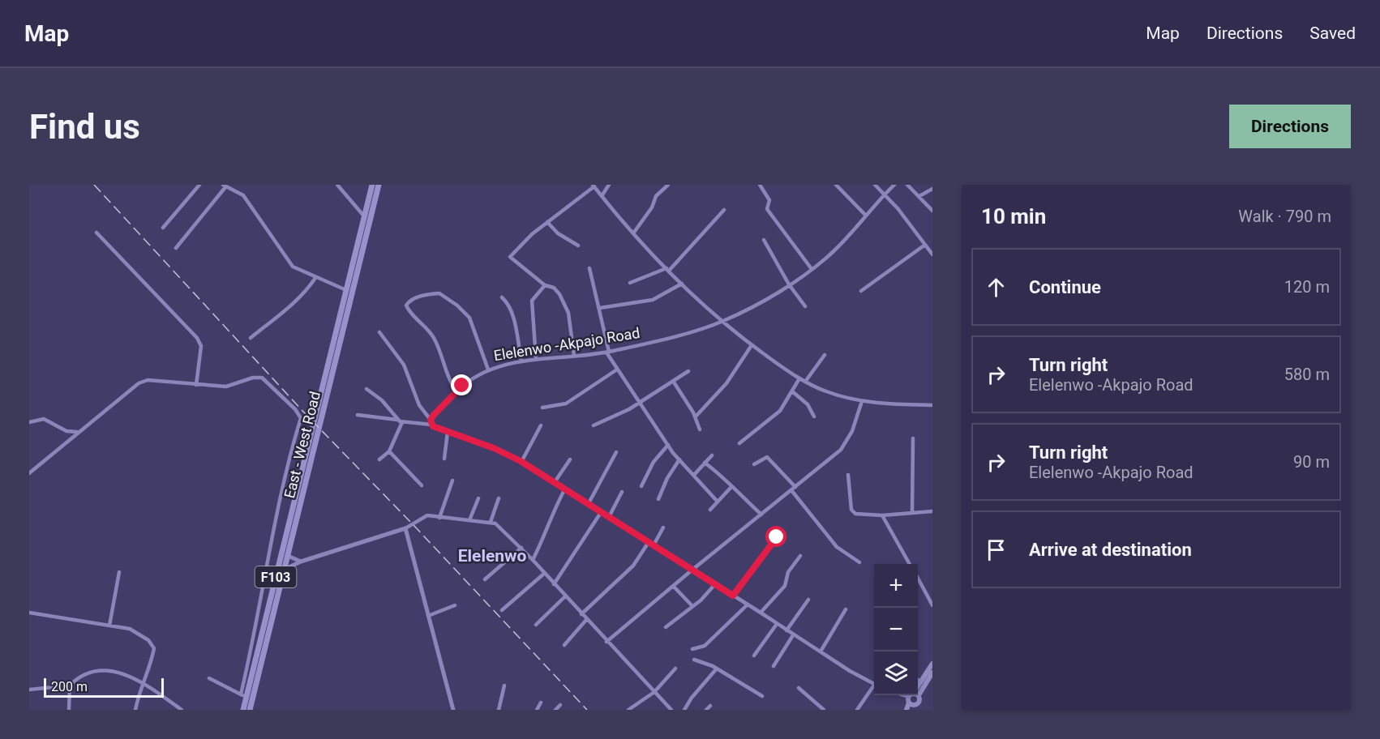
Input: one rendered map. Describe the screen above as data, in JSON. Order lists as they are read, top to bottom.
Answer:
{
  "streets": {
    "main road": ["East - West Road", "F103"],
    "street": ["Elelenwo -Akpajo Road"]
  },
  "districts": ["Elelenwo"],
  "scale_bar": "200 m",
  "page": {
    "header": "Map",
    "nav": ["Map", "Directions", "Saved"],
    "buttons": "Directions",
    "title": "Find us",
    "heading": ["10 min", "Walk · 790 m"],
    "list": [
      ["Continue", "120 m"],
      ["Turn right", "Elelenwo -Akpajo Road", "580 m"],
      ["Turn right", "Elelenwo -Akpajo Road", "90 m"],
      "Arrive at destination"
    ],
    "map_buttons": ["+", "−"],
    "scale": "200 m"
  }
}
